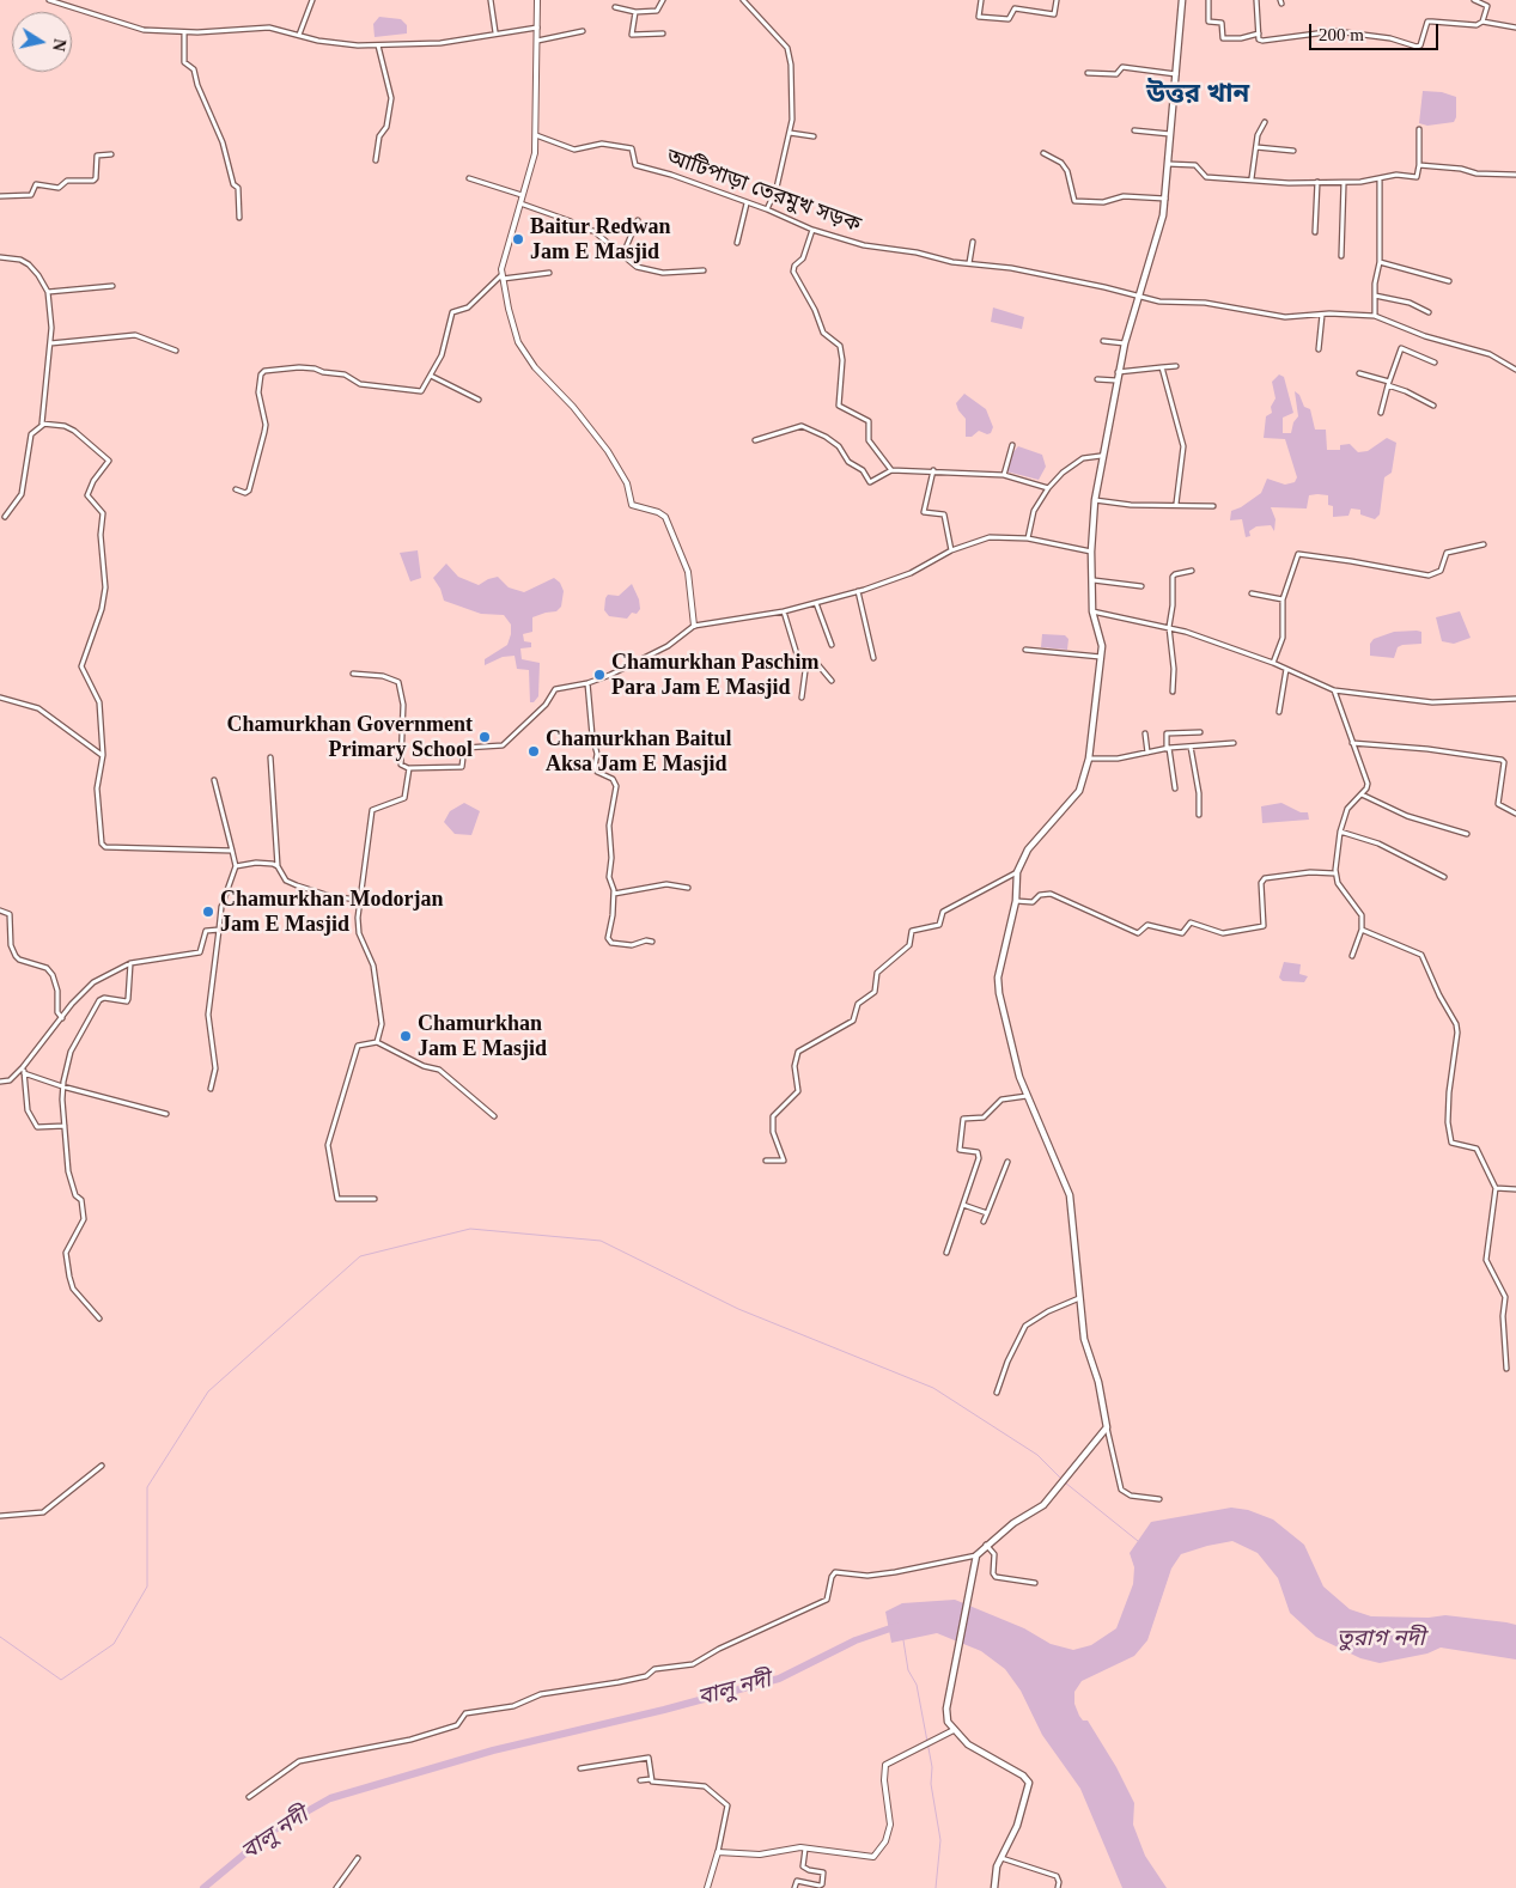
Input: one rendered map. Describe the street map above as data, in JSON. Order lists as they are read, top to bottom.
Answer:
{
  "streets": {
    "street": ["আটিপাড়া তেরমুখ সড়ক"]
  },
  "districts": ["উত্তর খান"],
  "water": ["তুরাগ নদী", "বালু নদী"],
  "places": [
    "Baitur Redwan Jam E Masjid",
    "Chamurkhan Paschim Para Jam E Masjid",
    "Chamurkhan Government Primary School",
    "Chamurkhan Baitul Aksa Jam E Masjid",
    "Chamurkhan Modorjan Jam E Masjid",
    "Chamurkhan Jam E Masjid"
  ],
  "scale_bar": "200 m",
  "north": "right"
}
